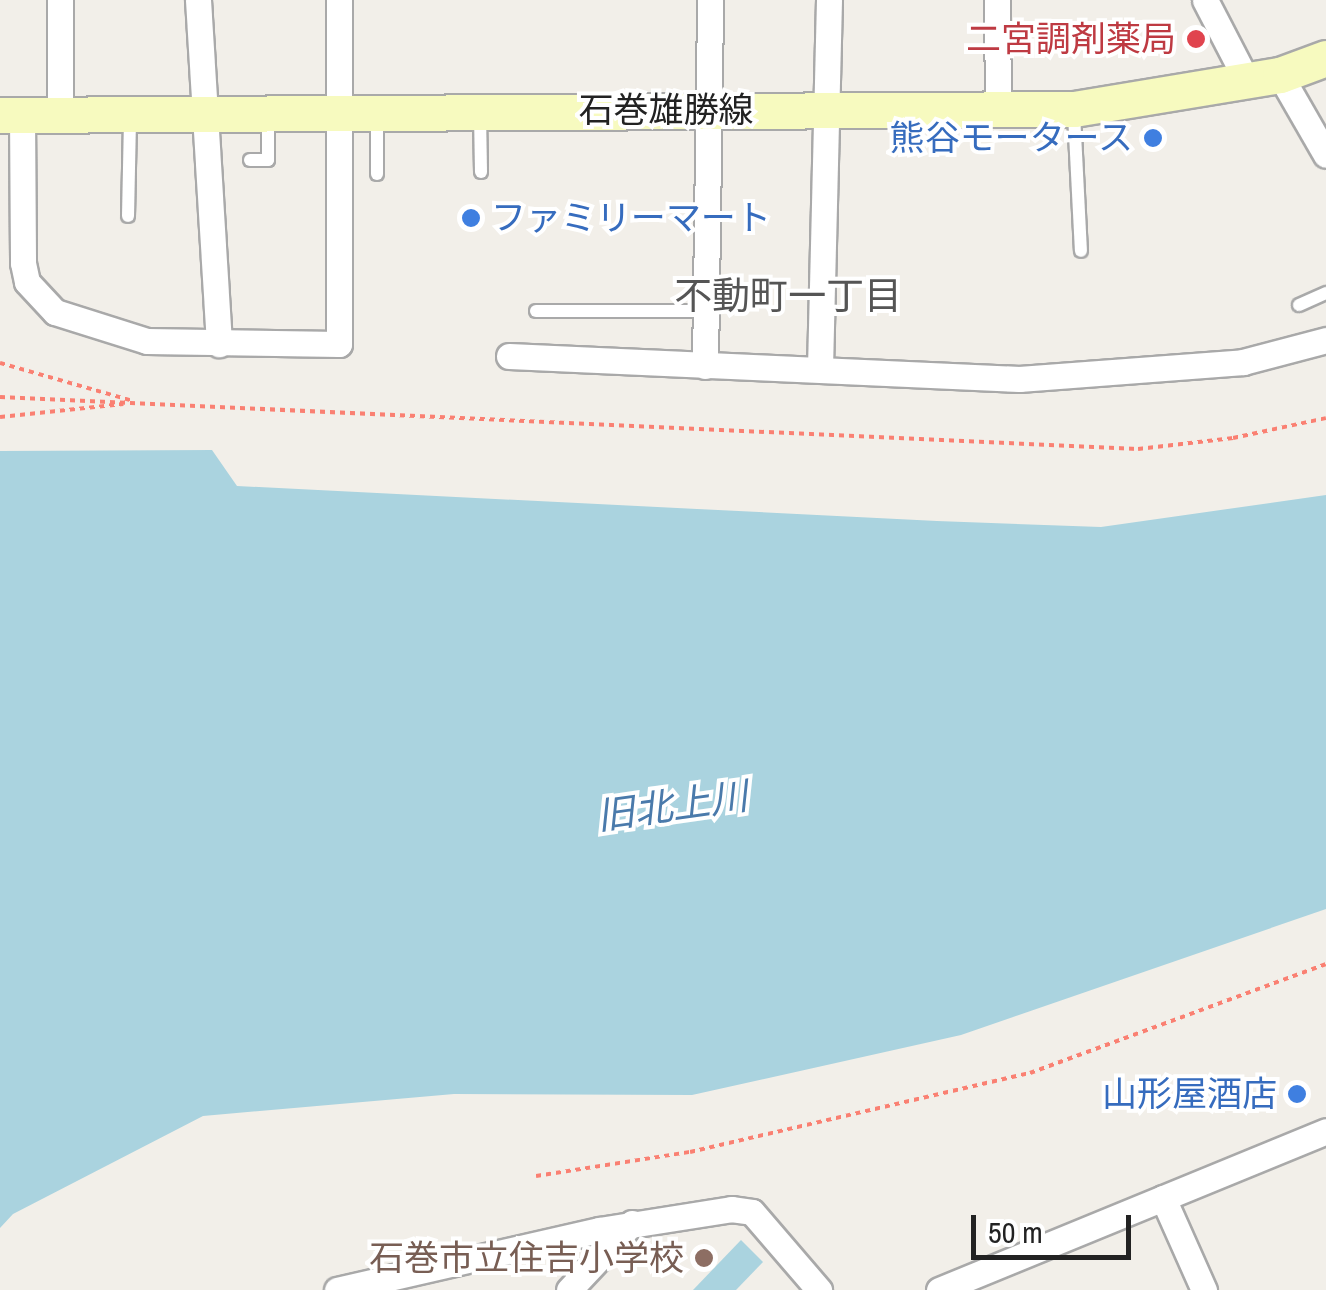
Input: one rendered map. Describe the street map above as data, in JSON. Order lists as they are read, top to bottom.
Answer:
{
  "streets": {
    "main road": ["石巻雄勝線"]
  },
  "districts": ["不動町一丁目"],
  "water": ["旧北上川"],
  "places": [
    "二宮調剤薬局",
    "熊谷モータース",
    "ファミリーマート",
    "山形屋酒店",
    "石巻市立住吉小学校"
  ],
  "scale_bar": "50 m"
}
